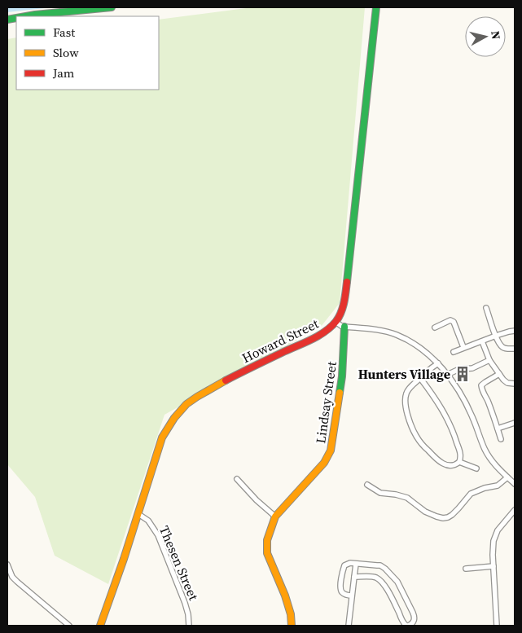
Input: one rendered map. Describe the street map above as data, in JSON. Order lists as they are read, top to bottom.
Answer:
{
  "streets": {
    "street": ["Howard Street", "Lindsay Street", "Thesen Street"]
  },
  "crossings": [
    ["Howard Street", "Thesen Street"]
  ],
  "places": {
    "building": ["Hunters Village"]
  },
  "legend": ["Fast", "Slow", "Jam"],
  "north": "right"
}
